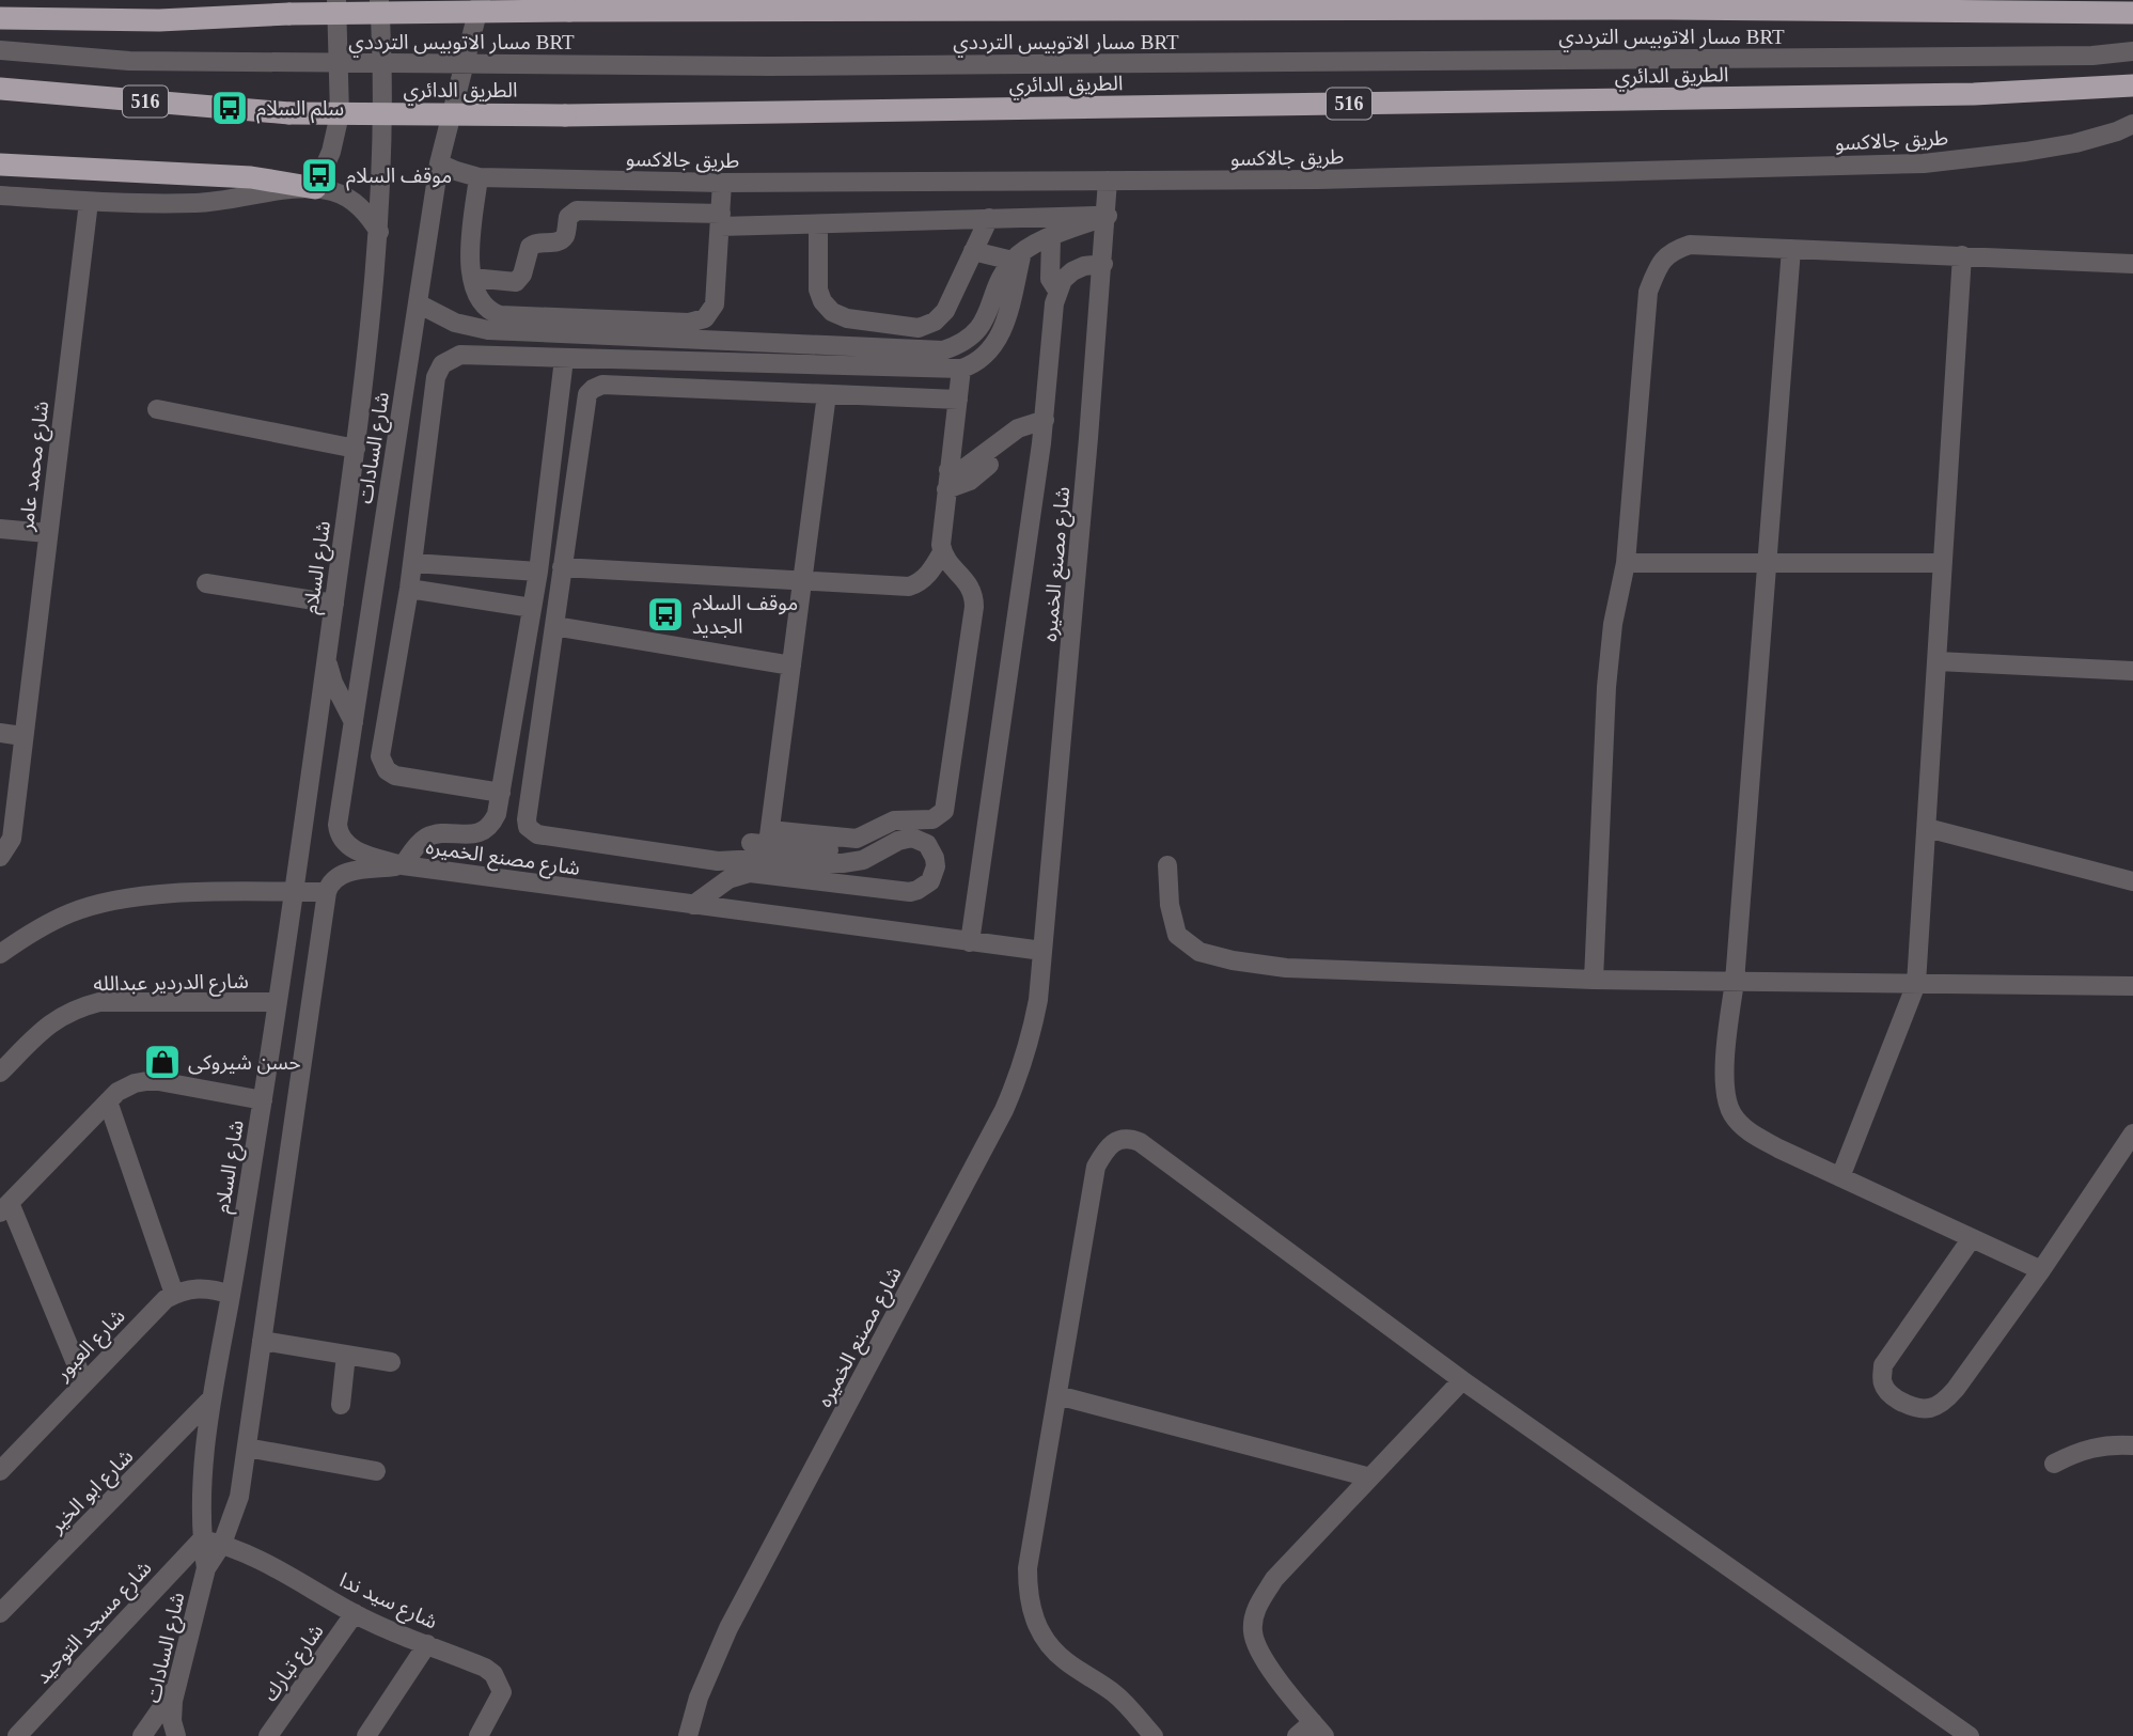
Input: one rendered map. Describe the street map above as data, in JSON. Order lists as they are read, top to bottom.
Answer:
{
  "streets": {
    "highway": ["الطريق الدائري", "516"],
    "street": [
      "مسار الاتوبيس الترددي BRT",
      "طريق جالاكسو",
      "شارع السادات",
      "شارع محمد عامر",
      "شارع مصنع الخميره",
      "شارع السلام",
      "شارع الدردير عبدالله",
      "شارع العبور",
      "شارع ابو الخير",
      "شارع سيد ندا",
      "شارع مسجد التوحيد",
      "شارع تبارك"
    ]
  },
  "crossings": [
    ["طريق جالاكسو", "شارع السادات"],
    ["طريق جالاكسو", "شارع مصنع الخميره"],
    ["شارع السادات", "شارع مصنع الخميره"],
    ["شارع السادات", "شارع السلام"],
    ["شارع السلام", "شارع الدردير عبدالله"],
    ["شارع السلام", "شارع ابو الخير"],
    ["شارع السلام", "شارع سيد ندا"],
    ["شارع السلام", "شارع مسجد التوحيد"],
    ["شارع سيد ندا", "شارع مسجد التوحيد"],
    ["شارع سيد ندا", "شارع تبارك"]
  ],
  "places": {
    "bus stop": ["سلم السلام", "موقف السلام", "موقف السلام الجديد"],
    "shop": ["حسن شيروكى"]
  }
}
